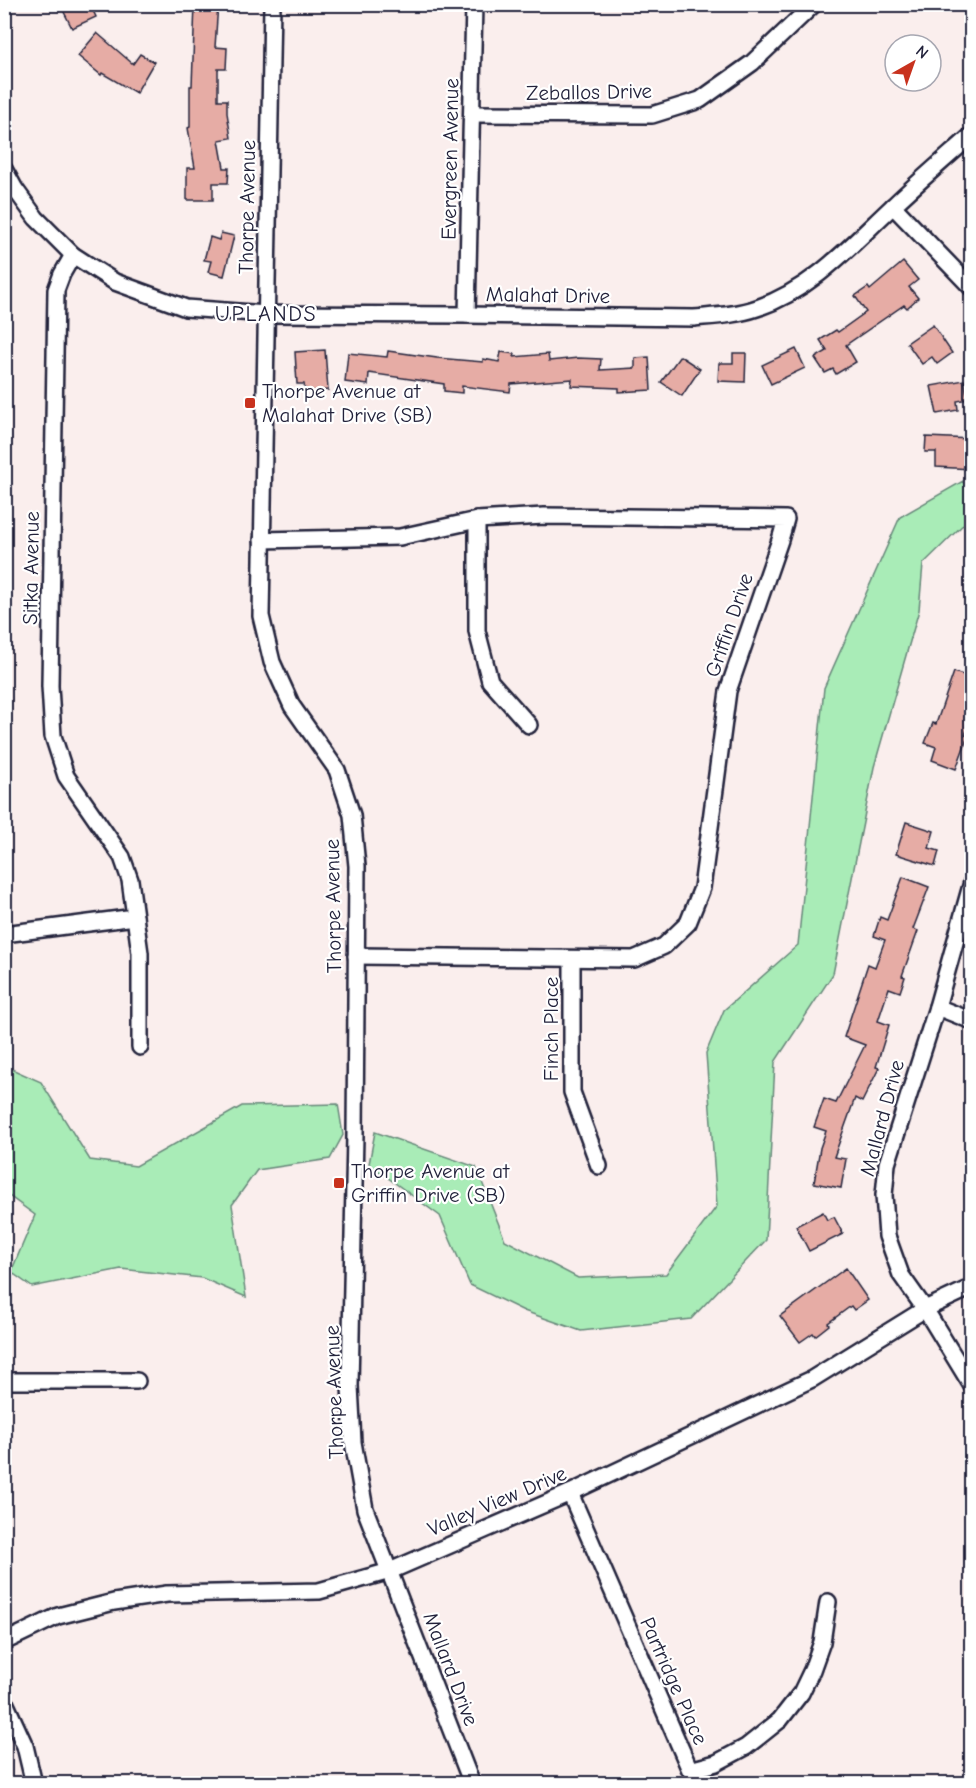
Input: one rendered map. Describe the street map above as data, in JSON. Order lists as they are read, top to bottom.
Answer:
{
  "streets": {
    "street": [
      "Zeballos Drive",
      "Evergreen Avenue",
      "Thorpe Avenue",
      "Malahat Drive",
      "Sitka Avenue",
      "Griffin Drive",
      "Finch Place",
      "Mallard Drive",
      "Valley View Drive",
      "Partridge Place"
    ]
  },
  "crossings": [
    ["Zeballos Drive", "Evergreen Avenue"],
    ["Evergreen Avenue", "Malahat Drive"],
    ["Thorpe Avenue", "Malahat Drive"],
    ["Thorpe Avenue", "Griffin Drive"],
    ["Thorpe Avenue", "Mallard Drive"],
    ["Thorpe Avenue", "Valley View Drive"],
    ["Malahat Drive", "Sitka Avenue"],
    ["Griffin Drive", "Finch Place"],
    ["Mallard Drive", "Valley View Drive"],
    ["Valley View Drive", "Partridge Place"]
  ],
  "districts": ["UPLANDS"],
  "places": {
    "transit": ["Thorpe Avenue at Malahat Drive (SB)", "Thorpe Avenue at Griffin Drive (SB)"]
  },
  "north": "top right"
}
